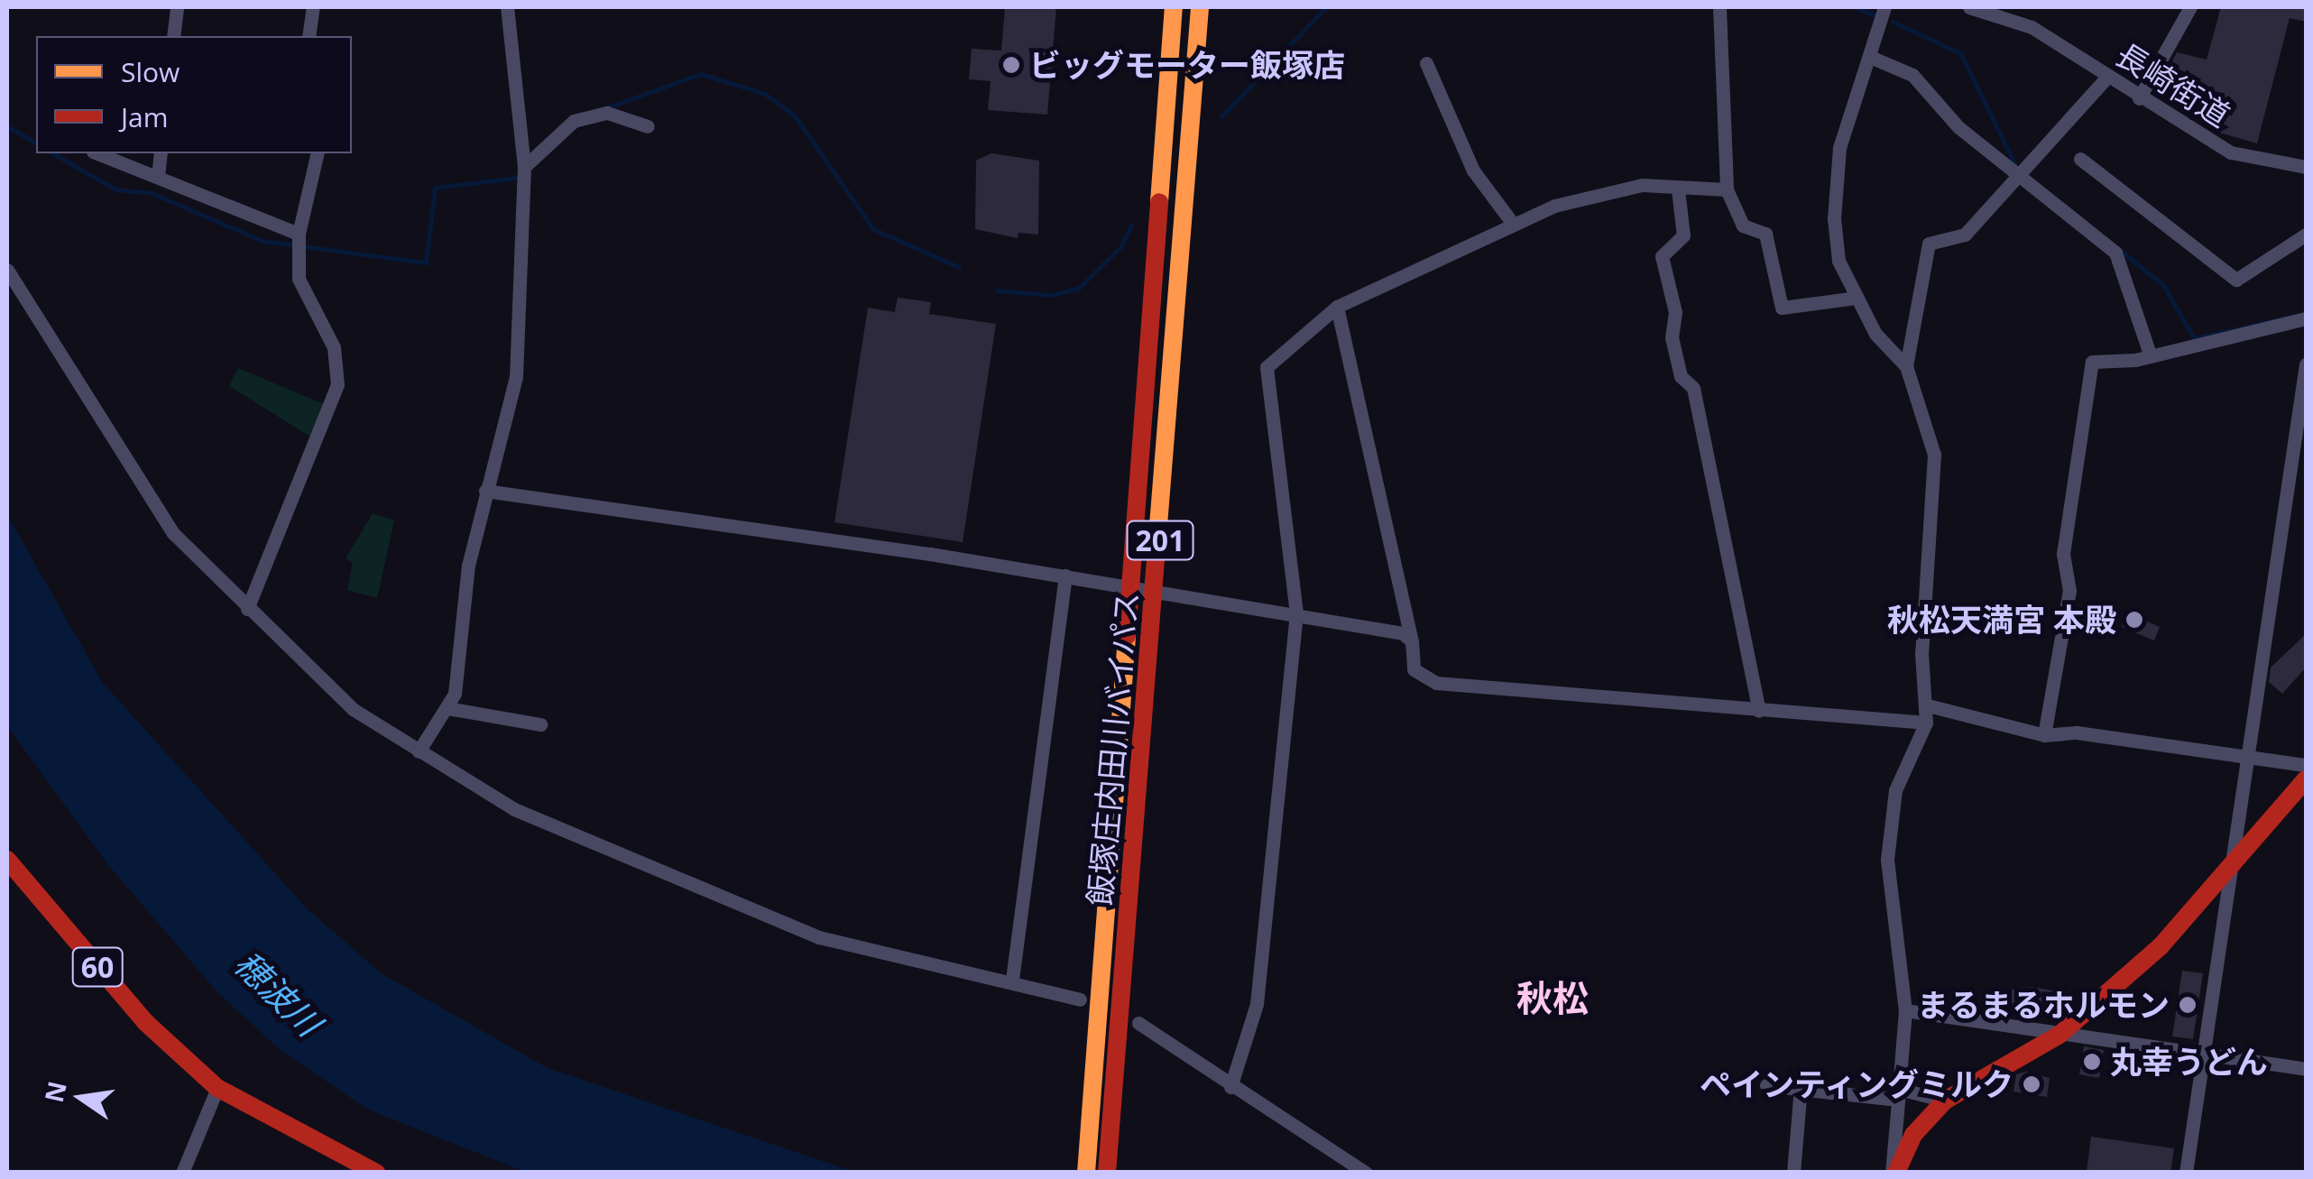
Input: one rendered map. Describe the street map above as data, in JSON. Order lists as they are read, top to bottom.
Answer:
{
  "streets": {
    "main road": ["201", "飯塚庄内田川バイパス", "60"],
    "street": ["長崎街道"]
  },
  "districts": ["秋松"],
  "water": ["穂波川"],
  "places": [
    "ビッグモーター飯塚店",
    "秋松天満宮 本殿",
    "まるまるホルモン",
    "丸幸うどん",
    "ペインティングミルク"
  ],
  "legend": ["Slow", "Jam"],
  "north": "left"
}
